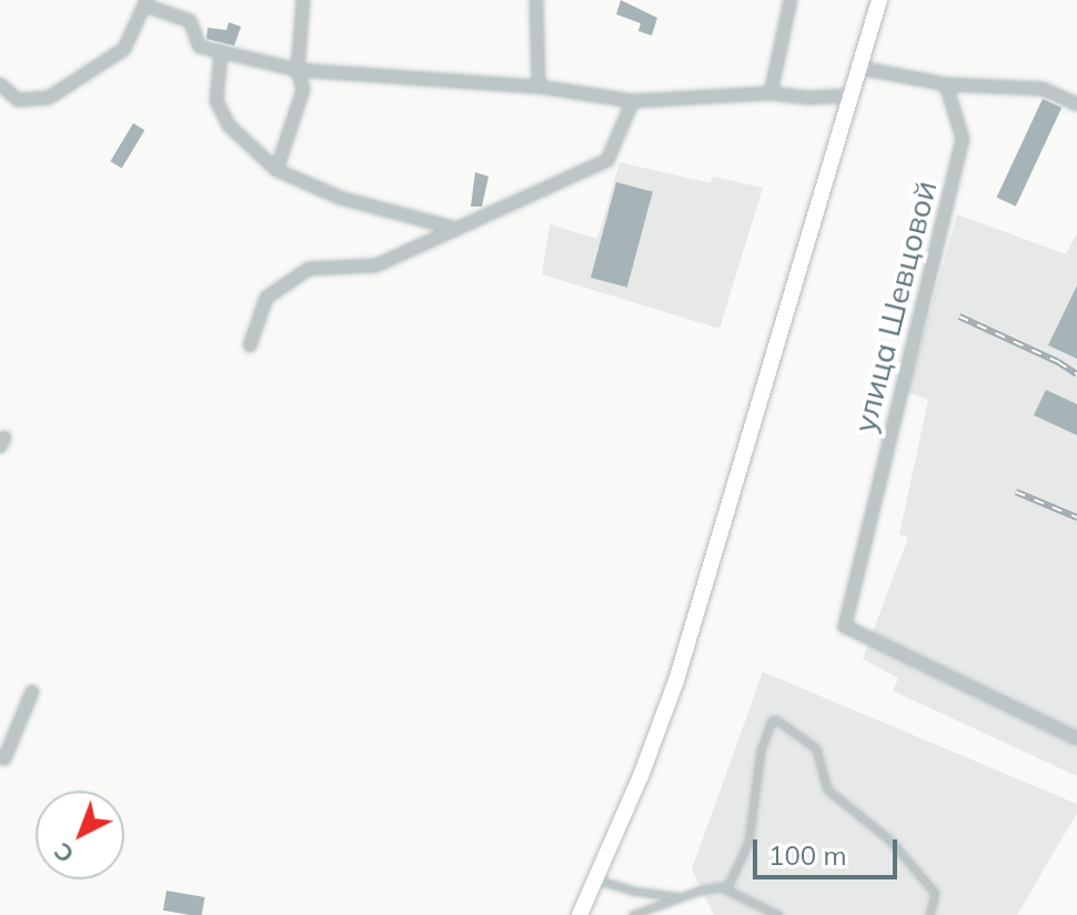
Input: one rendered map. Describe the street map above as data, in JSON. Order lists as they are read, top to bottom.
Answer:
{
  "streets": {
    "street": ["улица Шевцовой"]
  },
  "scale_bar": "100 m",
  "north": "bottom left"
}
